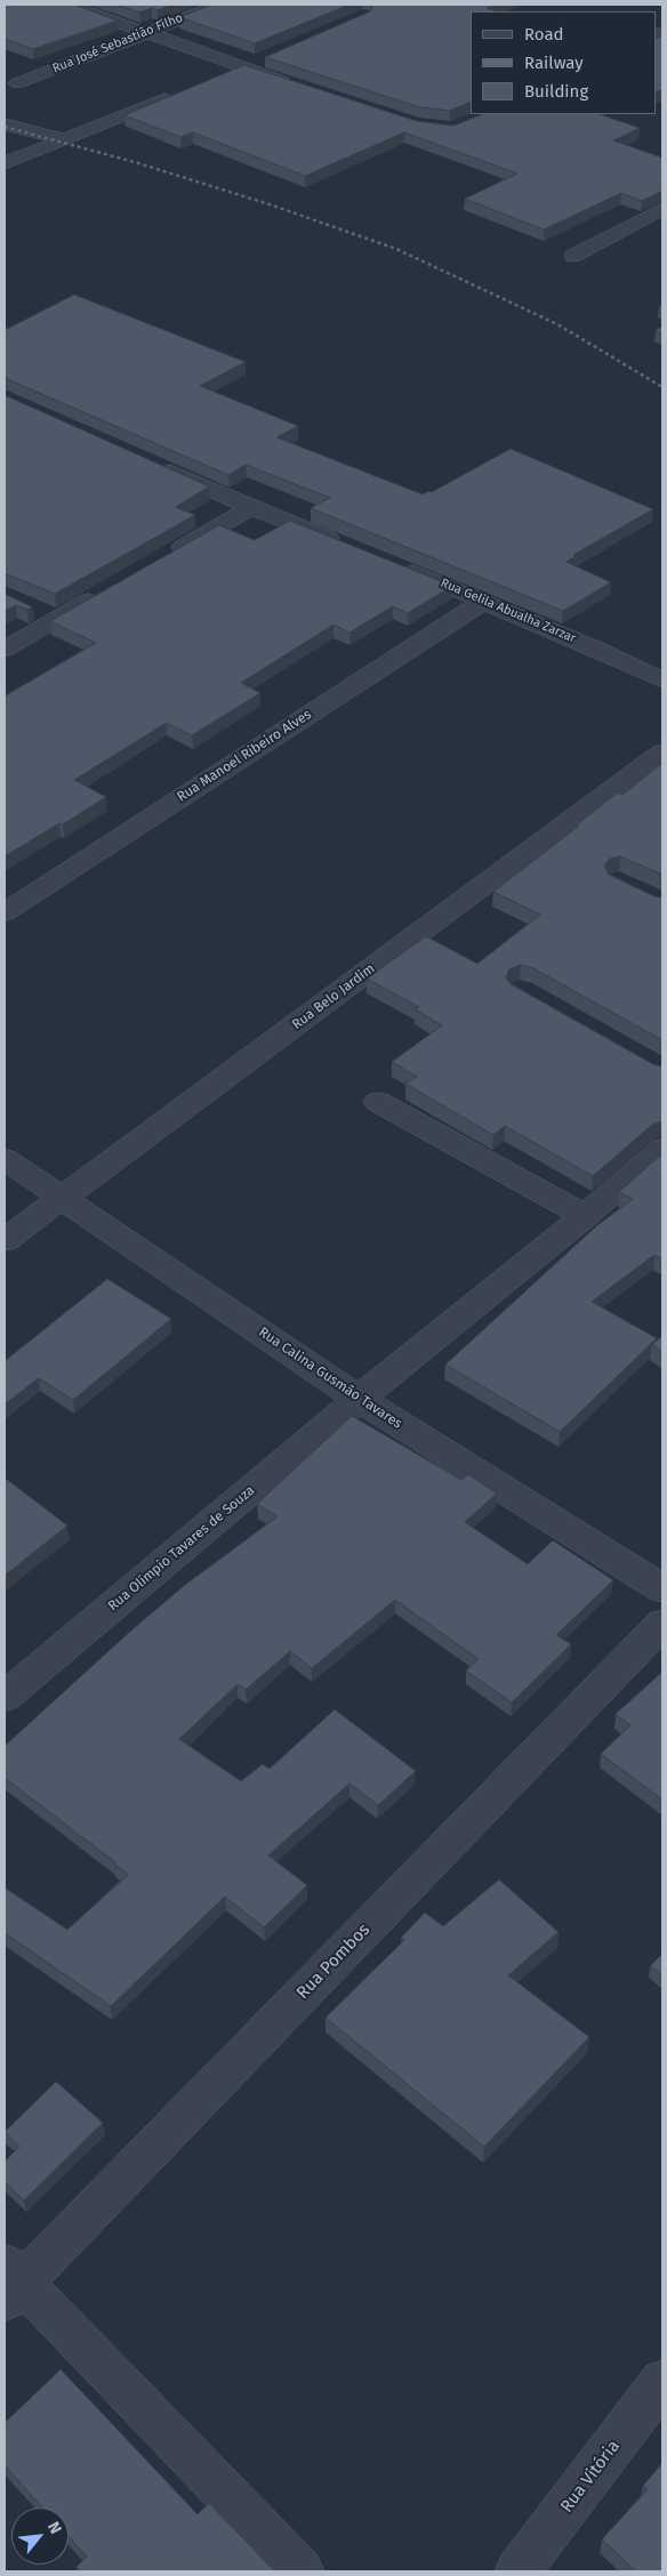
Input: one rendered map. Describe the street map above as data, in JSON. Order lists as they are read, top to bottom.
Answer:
{
  "streets": {
    "street": [
      "Rua José Sebastião Filho",
      "Rua Gelila Abualha Zarzar",
      "Rua Manoel Ribeiro Alves",
      "Rua Belo Jardim",
      "Rua Calina Gusmão Tavares",
      "Rua Olímpio Tavares de Souza",
      "Rua Pombos",
      "Rua Vitória"
    ]
  },
  "crossings": [
    ["Rua Gelila Abualha Zarzar", "Rua Manoel Ribeiro Alves"],
    ["Rua Belo Jardim", "Rua Calina Gusmão Tavares"],
    ["Rua Calina Gusmão Tavares", "Rua Olímpio Tavares de Souza"]
  ],
  "legend": ["Road", "Railway", "Building"],
  "north": "top right"
}
